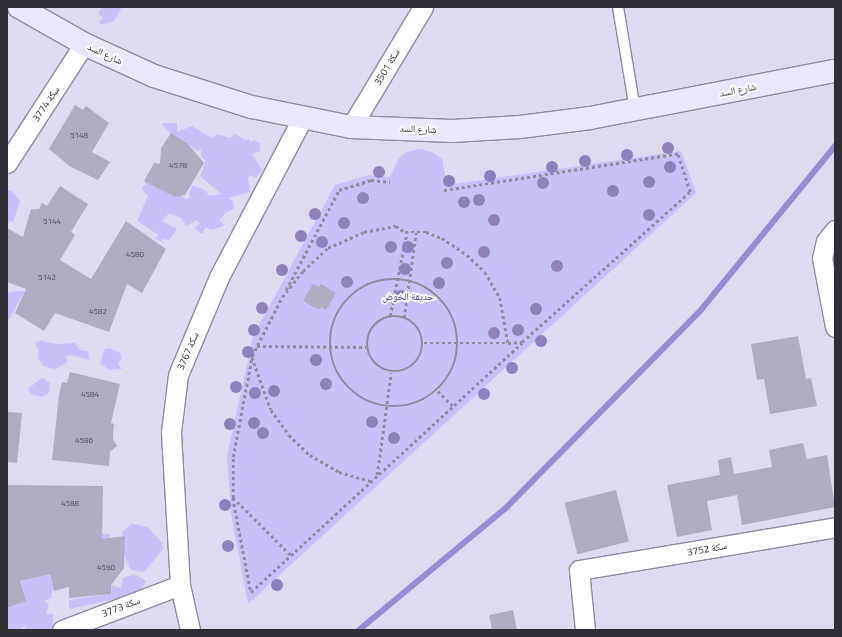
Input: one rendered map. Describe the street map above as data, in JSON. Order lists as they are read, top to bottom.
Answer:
{
  "streets": {
    "street": [
      "شارع السد",
      "سكة 3501",
      "سكة 3774",
      "سكة 3767",
      "سكة 3752",
      "سكة 3773"
    ]
  },
  "crossings": [
    ["شارع السد", "سكة 3501"],
    ["شارع السد", "سكة 3774"],
    ["شارع السد", "سكة 3767"],
    ["سكة 3767", "سكة 3773"]
  ],
  "parks": ["حديقة الخوض"],
  "house_numbers": [
    "5148",
    "4578",
    "5144",
    "4580",
    "5142",
    "4582",
    "4584",
    "4586",
    "4588",
    "4590"
  ]
}
